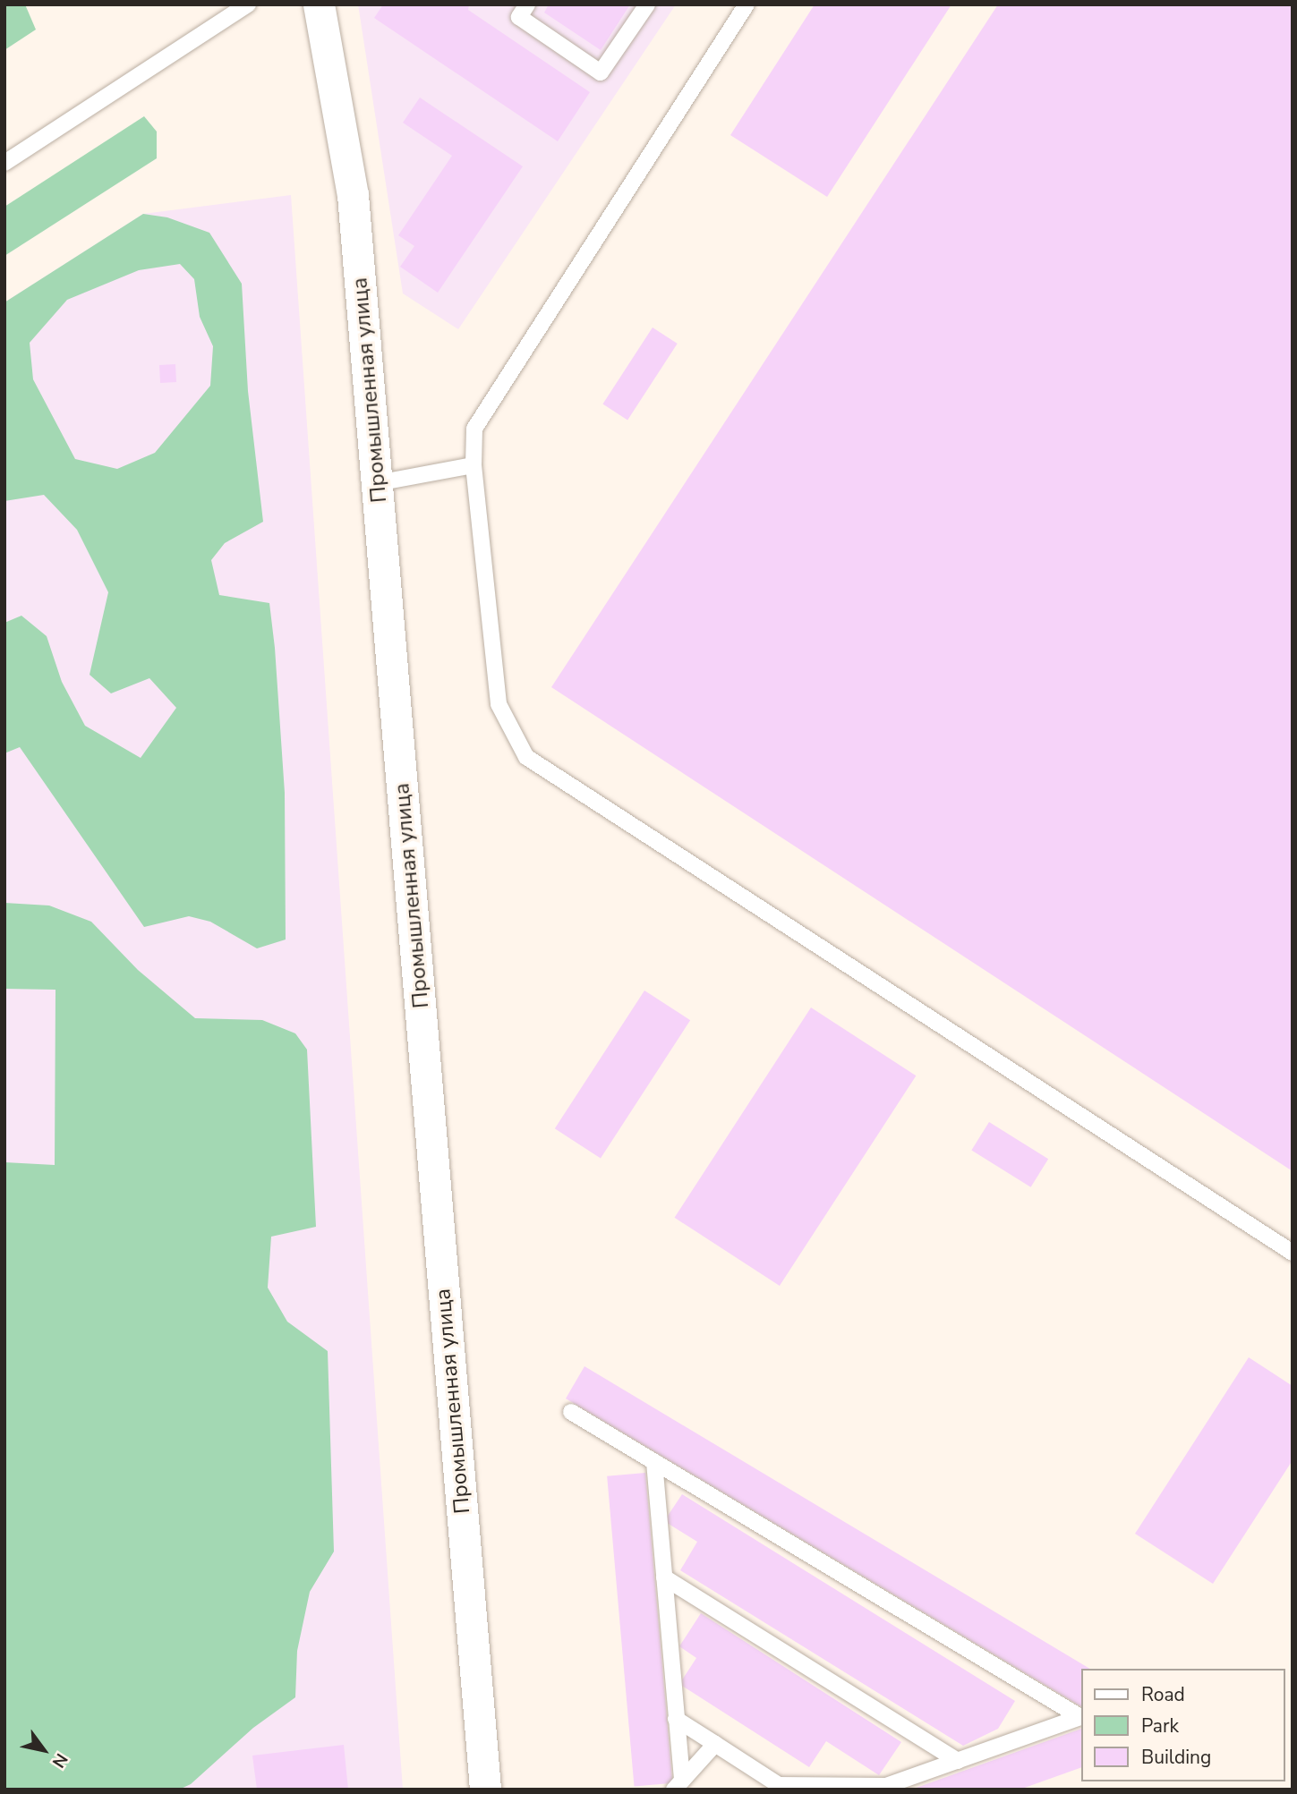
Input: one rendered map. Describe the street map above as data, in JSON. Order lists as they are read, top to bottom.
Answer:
{
  "streets": {
    "street": ["Промышленная улица"]
  },
  "legend": ["Road", "Park", "Building"],
  "north": "bottom right"
}
